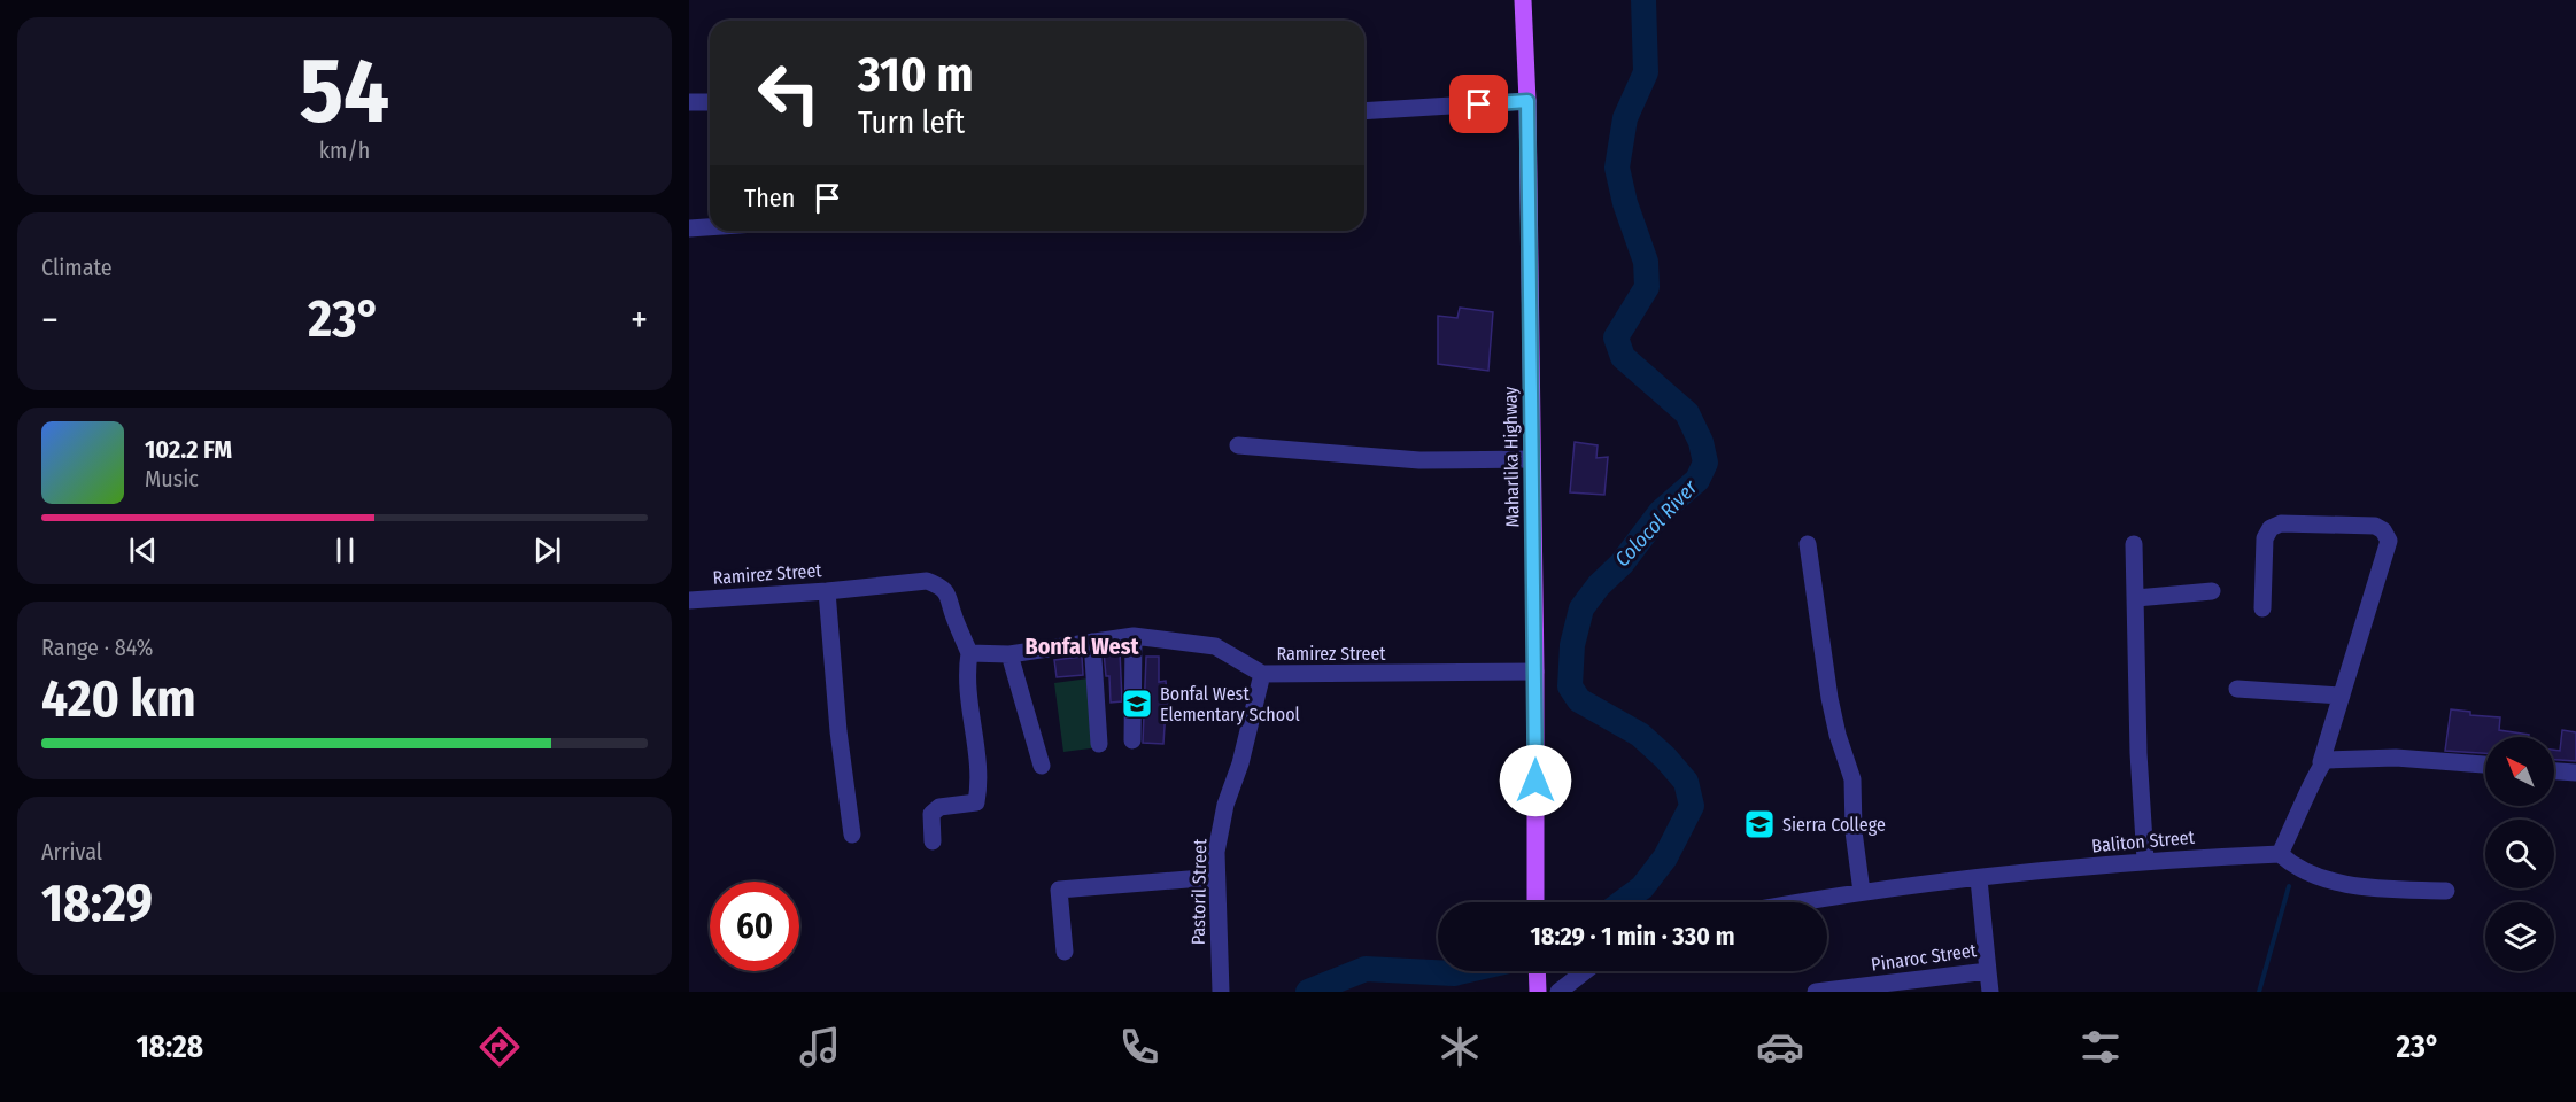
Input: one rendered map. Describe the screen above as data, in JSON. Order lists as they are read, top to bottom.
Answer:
{
  "streets": {
    "main road": ["Maharlika Highway"],
    "street": [
      "Ramirez Street",
      "Baliton Street",
      "Pastoril Street",
      "Pinaroc Street"
    ]
  },
  "crossings": [
    ["Maharlika Highway", "Ramirez Street"],
    ["Ramirez Street", "Pastoril Street"],
    ["Baliton Street", "Pinaroc Street"]
  ],
  "districts": ["Bonfal West"],
  "water": ["Colocol River"],
  "places": {
    "school or university": ["Bonfal West Elementary School", "Sierra College"]
  },
  "north": "top left",
  "page": {
    "tile": [
      ["54", "km/h"],
      "Climate",
      ["Range · 84%", "420 km"],
      ["Arrival", "18:29"]
    ],
    "turn": ["310 m", "Turn left"],
    "then": "Then",
    "heat": ["−", "23°", "+"],
    "song": ["102.2 FM", "Music"],
    "limit": "60",
    "trip": "18:29 · 1 min · 330 m",
    "tabs": ["18:28", "23°"]
  }
}
